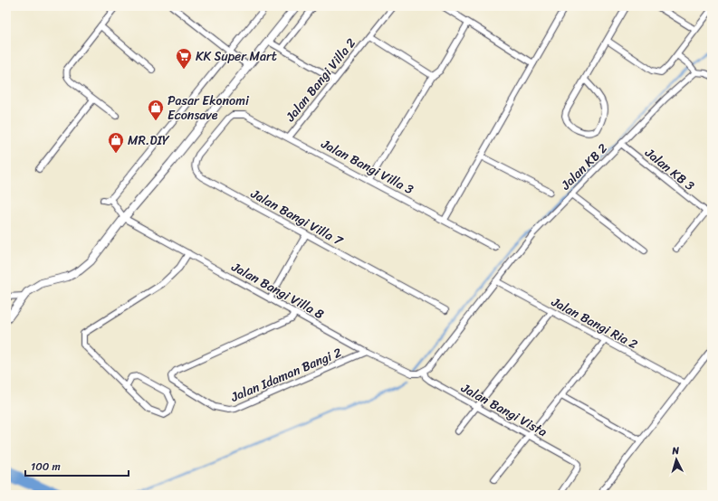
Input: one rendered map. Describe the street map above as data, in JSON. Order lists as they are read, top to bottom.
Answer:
{
  "streets": {
    "street": [
      "Jalan Bangi Villa 2",
      "Jalan Bangi Villa 3",
      "Jalan KB 2",
      "Jalan KB 3",
      "Jalan Bangi Villa 7",
      "Jalan Bangi Villa 8",
      "Jalan Bangi Ria 2",
      "Jalan Idaman Bangi 2",
      "Jalan Bangi Vista"
    ]
  },
  "crossings": [
    ["Jalan Bangi Villa 2", "Jalan Bangi Villa 3"],
    ["Jalan Bangi Villa 3", "Jalan Bangi Villa 7"],
    ["Jalan KB 2", "Jalan KB 3"],
    ["Jalan KB 2", "Jalan Bangi Villa 8"],
    ["Jalan KB 2", "Jalan Bangi Ria 2"],
    ["Jalan KB 2", "Jalan Bangi Vista"],
    ["Jalan Bangi Villa 8", "Jalan Idaman Bangi 2"],
    ["Jalan Bangi Villa 8", "Jalan Bangi Vista"]
  ],
  "places": {
    "supermarket": ["KK Super Mart"],
    "shop": ["Pasar Ekonomi Econsave", "MR.DIY"]
  },
  "scale_bar": "100 m",
  "north": "top"
}
